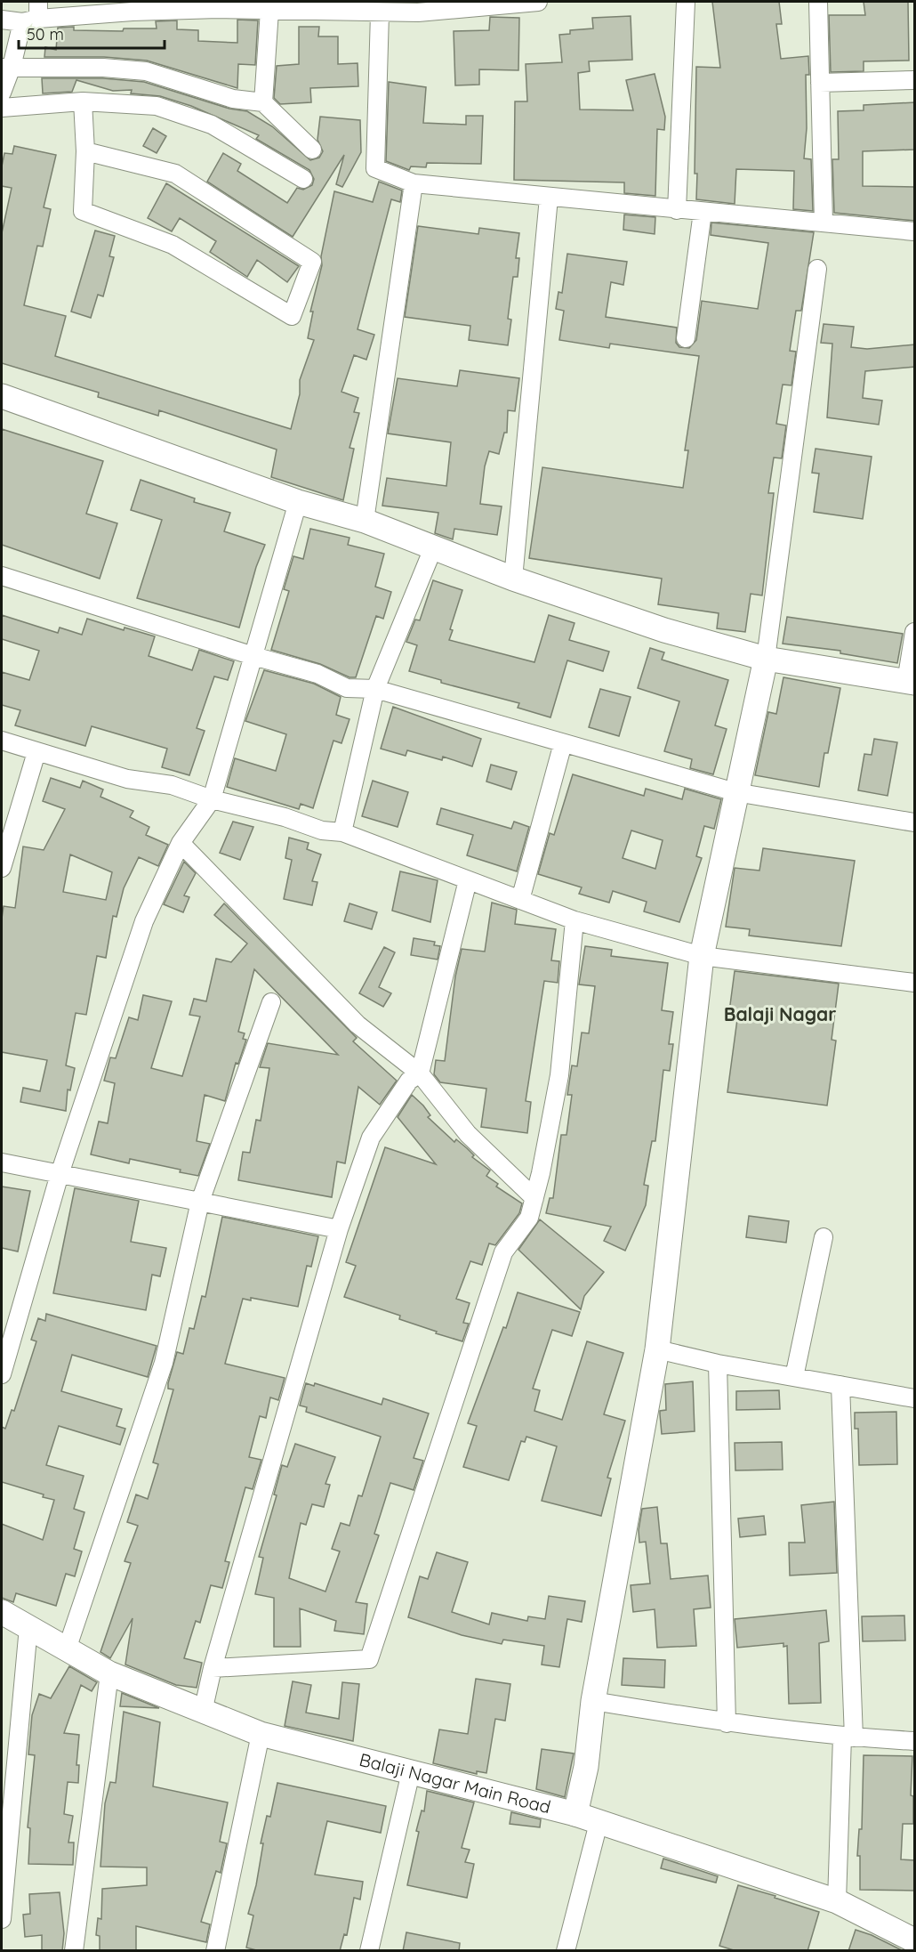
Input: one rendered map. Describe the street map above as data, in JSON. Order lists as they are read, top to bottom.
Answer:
{
  "streets": {
    "street": ["Balaji Nagar Main Road"]
  },
  "districts": ["Balaji Nagar"],
  "scale_bar": "50 m"
}
